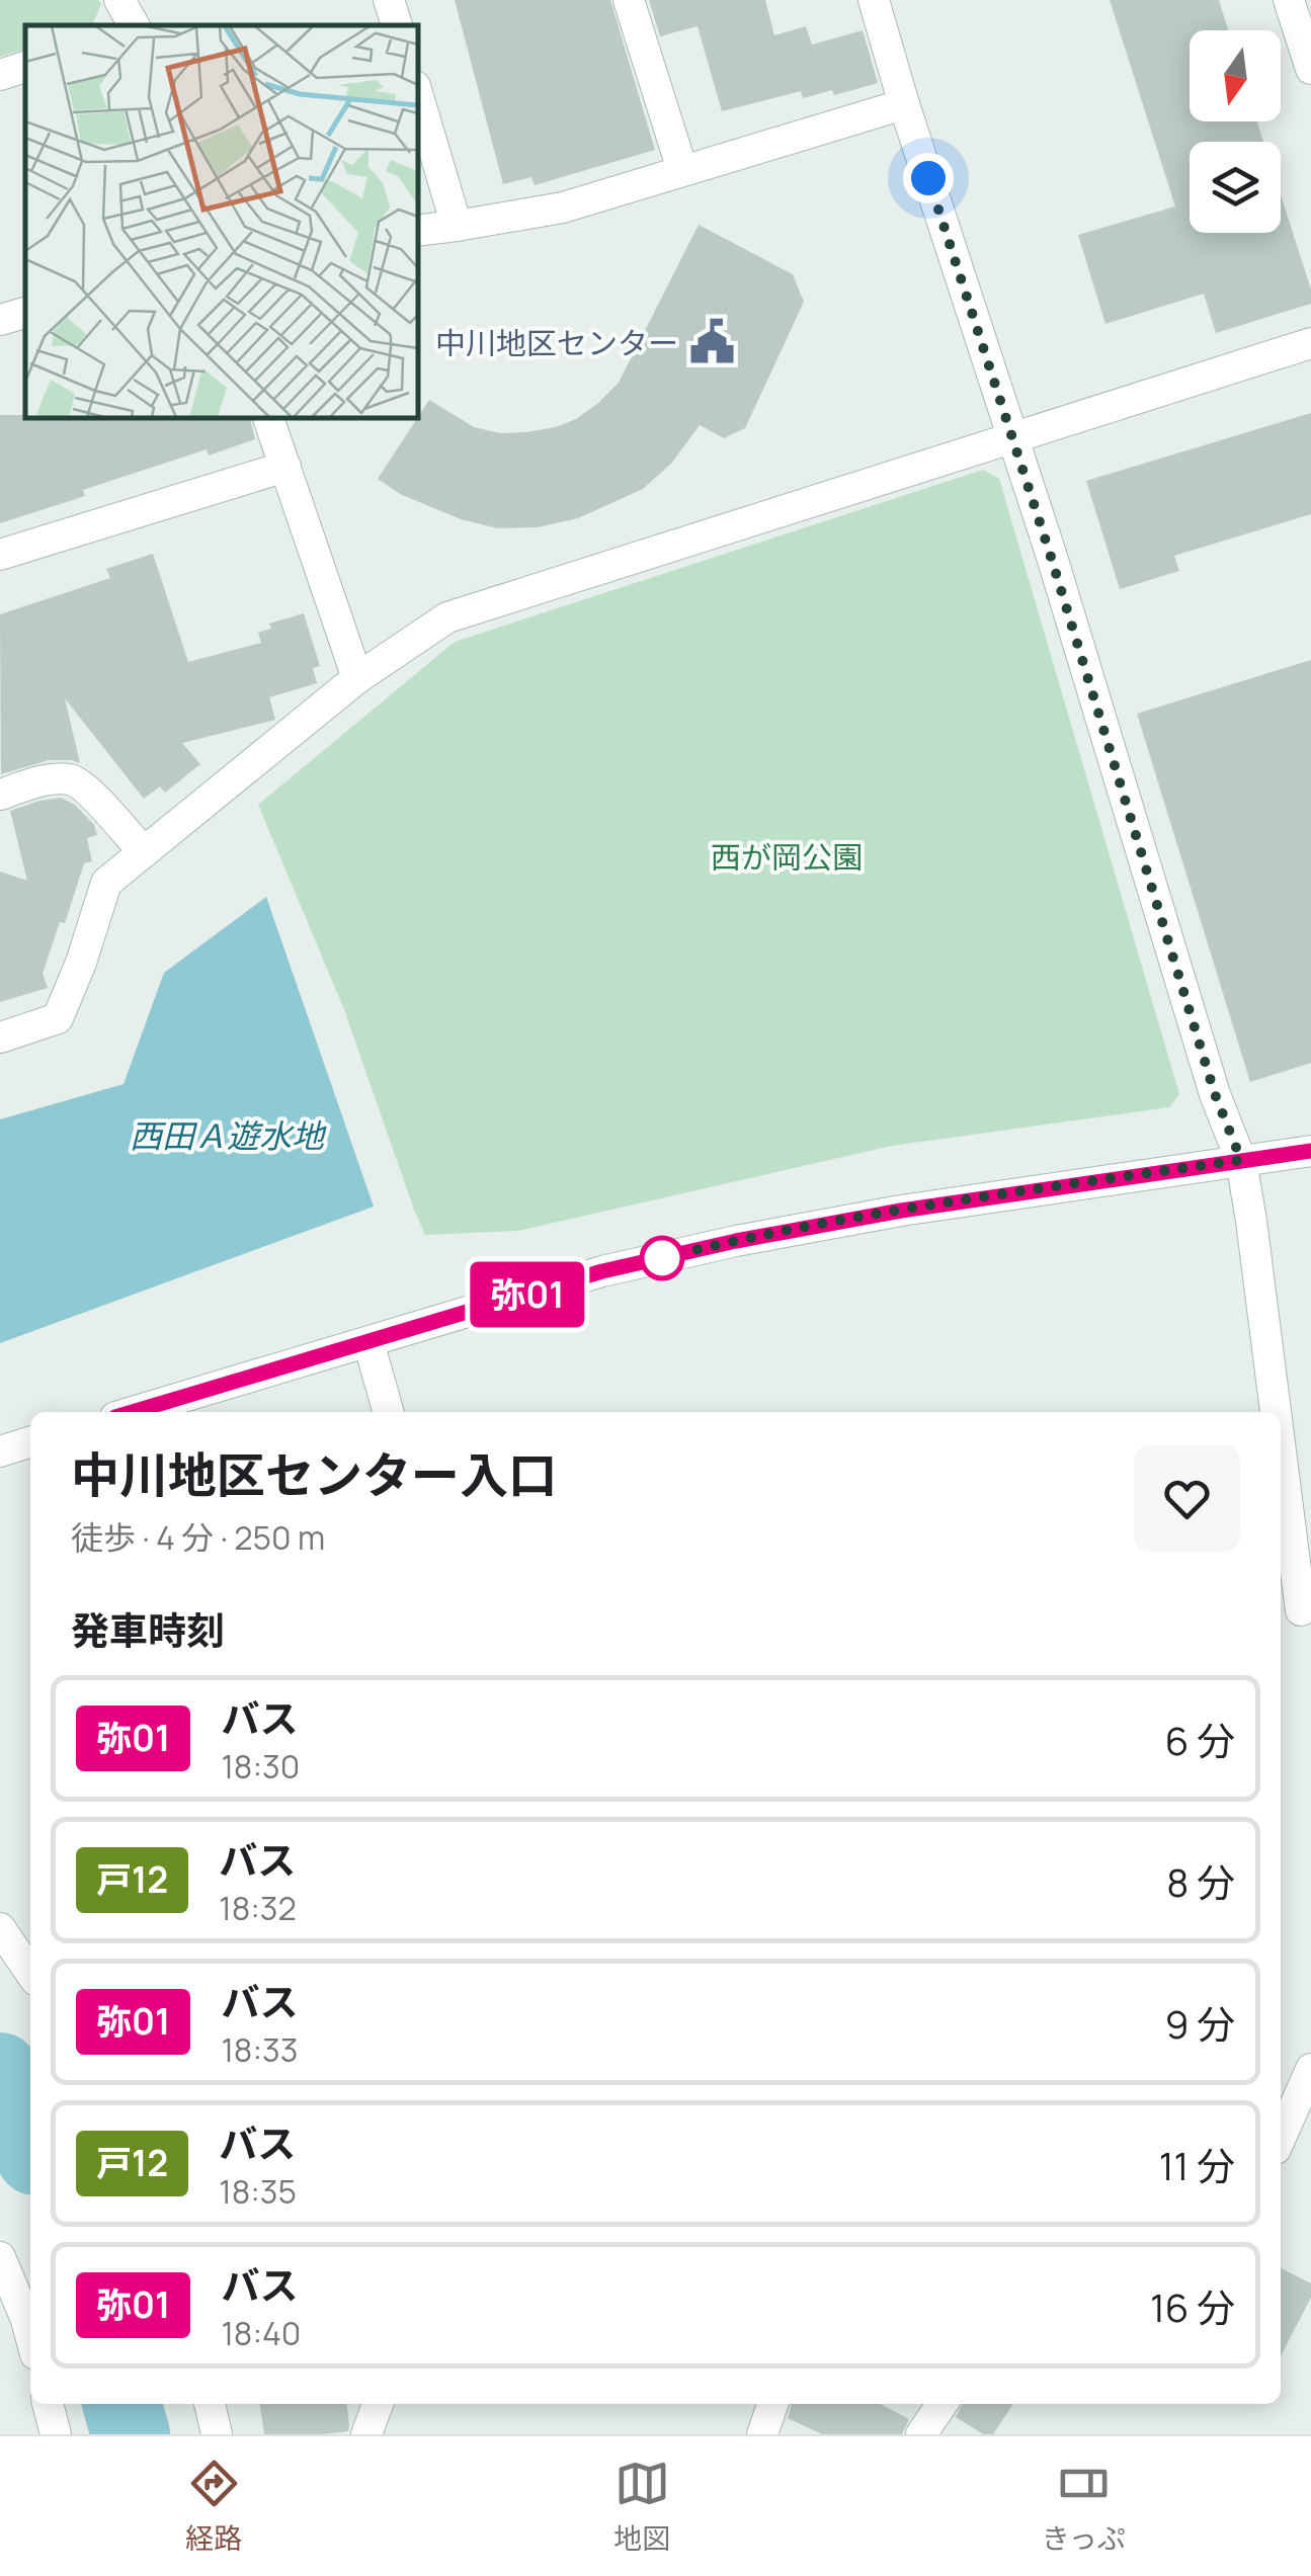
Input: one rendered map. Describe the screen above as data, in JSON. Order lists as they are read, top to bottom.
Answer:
{
  "water": ["西田Ａ遊水地"],
  "parks": ["西が岡公園"],
  "places": {
    "public building": ["中川地区センター"]
  },
  "lines": ["bus line 弥01"],
  "north": "bottom",
  "page": {
    "on_map": "弥01",
    "heading": [
      ["中川地区センター入口", "徒歩 · 4 分 · 250 m"],
      "発車時刻"
    ],
    "list": [
      {
        "mark": "弥01",
        "name": "バス",
        "note": "18:30",
        "value": "6 分"
      },
      {
        "mark": "戸12",
        "name": "バス",
        "note": "18:32",
        "value": "8 分"
      },
      {
        "mark": "弥01",
        "name": "バス",
        "note": "18:33",
        "value": "9 分"
      },
      {
        "mark": "戸12",
        "name": "バス",
        "note": "18:35",
        "value": "11 分"
      },
      {
        "mark": "弥01",
        "name": "バス",
        "note": "18:40",
        "value": "16 分"
      }
    ],
    "tabs": ["経路", "地図", "きっぷ"]
  }
}
